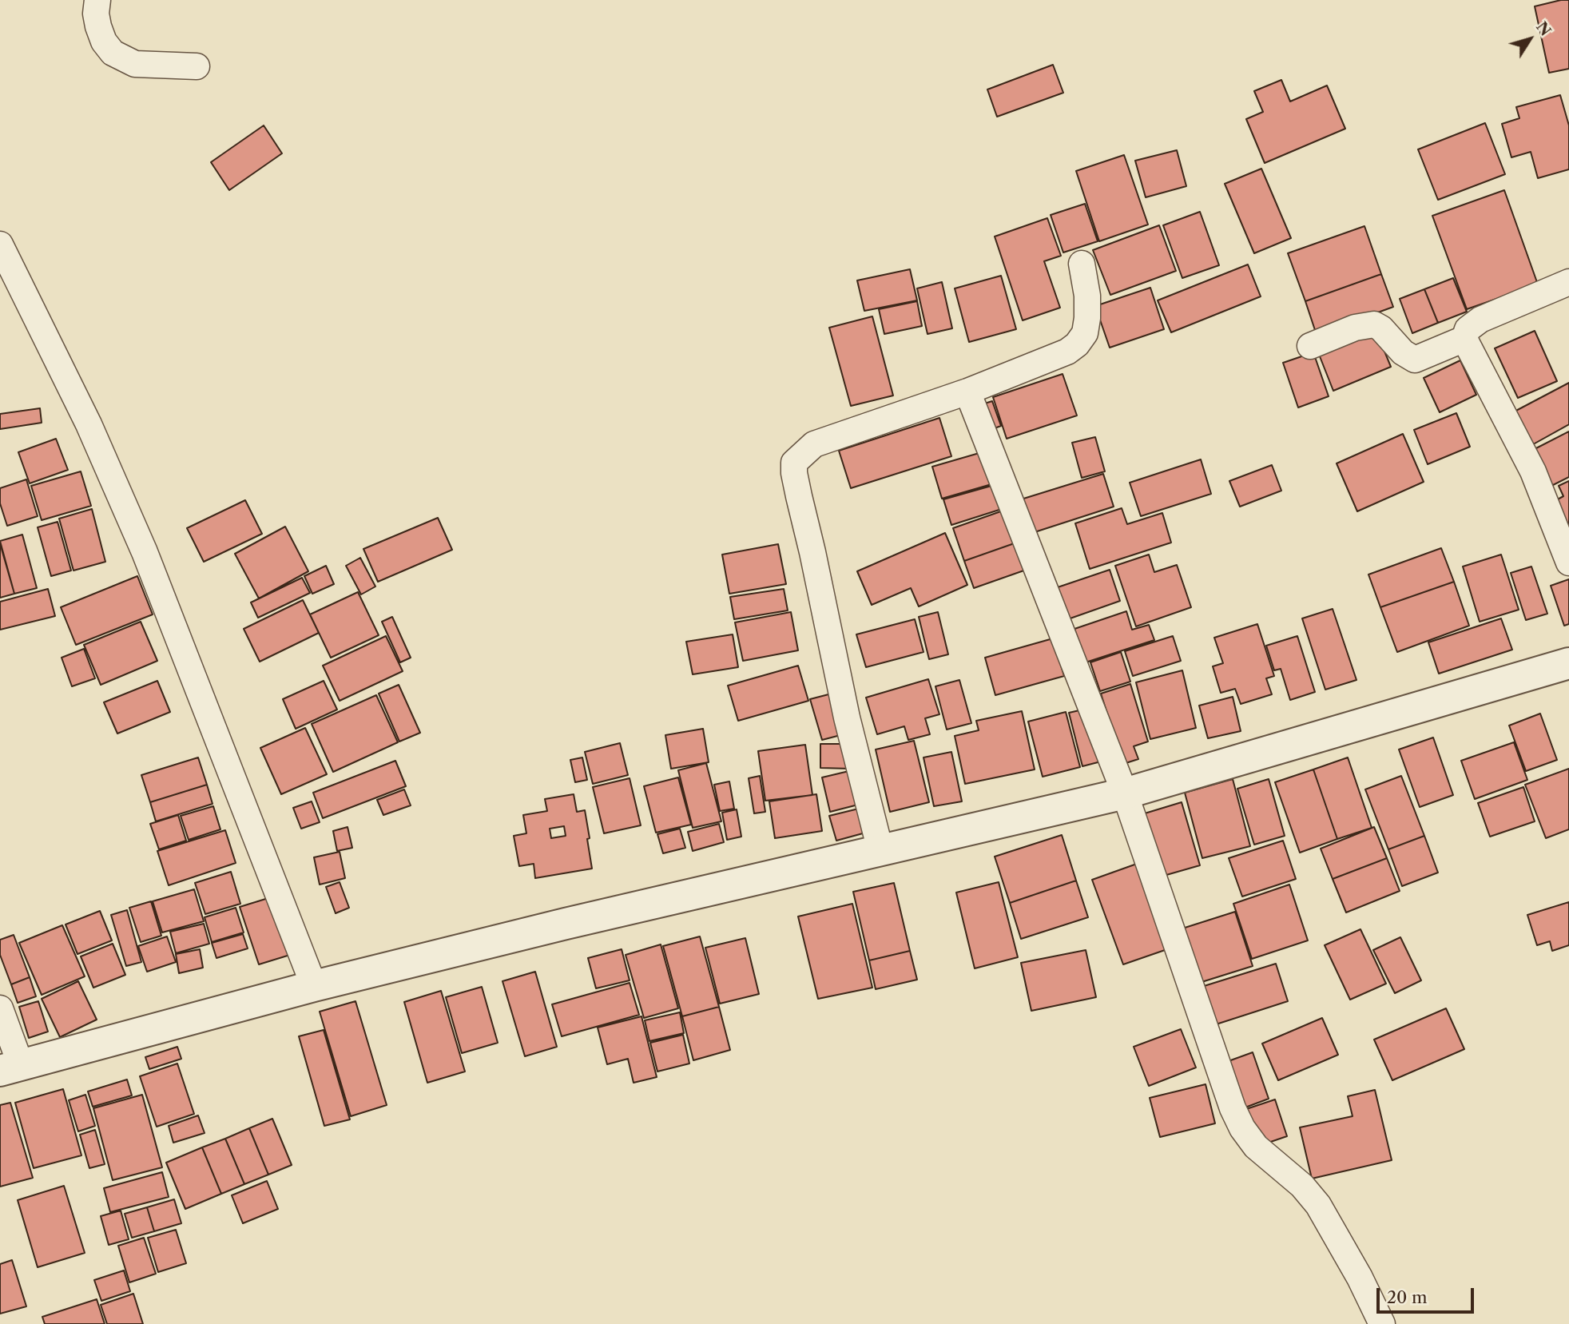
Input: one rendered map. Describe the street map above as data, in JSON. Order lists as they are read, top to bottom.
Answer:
{
  "scale_bar": "20 m",
  "north": "top right"
}
